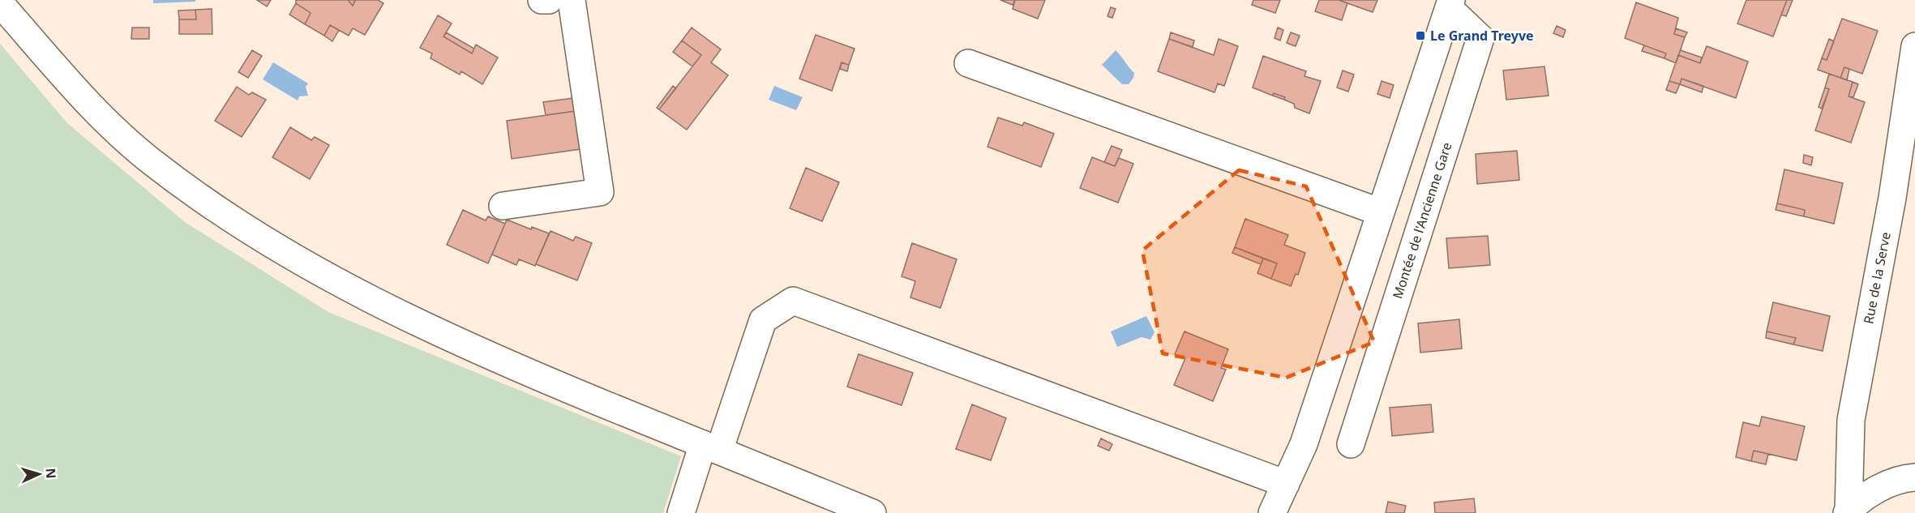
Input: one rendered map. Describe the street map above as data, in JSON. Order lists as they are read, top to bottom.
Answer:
{
  "streets": {
    "street": ["Montée de l'Ancienne Gare", "Rue de la Serve"]
  },
  "places": {
    "transit": ["Le Grand Treyve"]
  },
  "north": "right"
}
